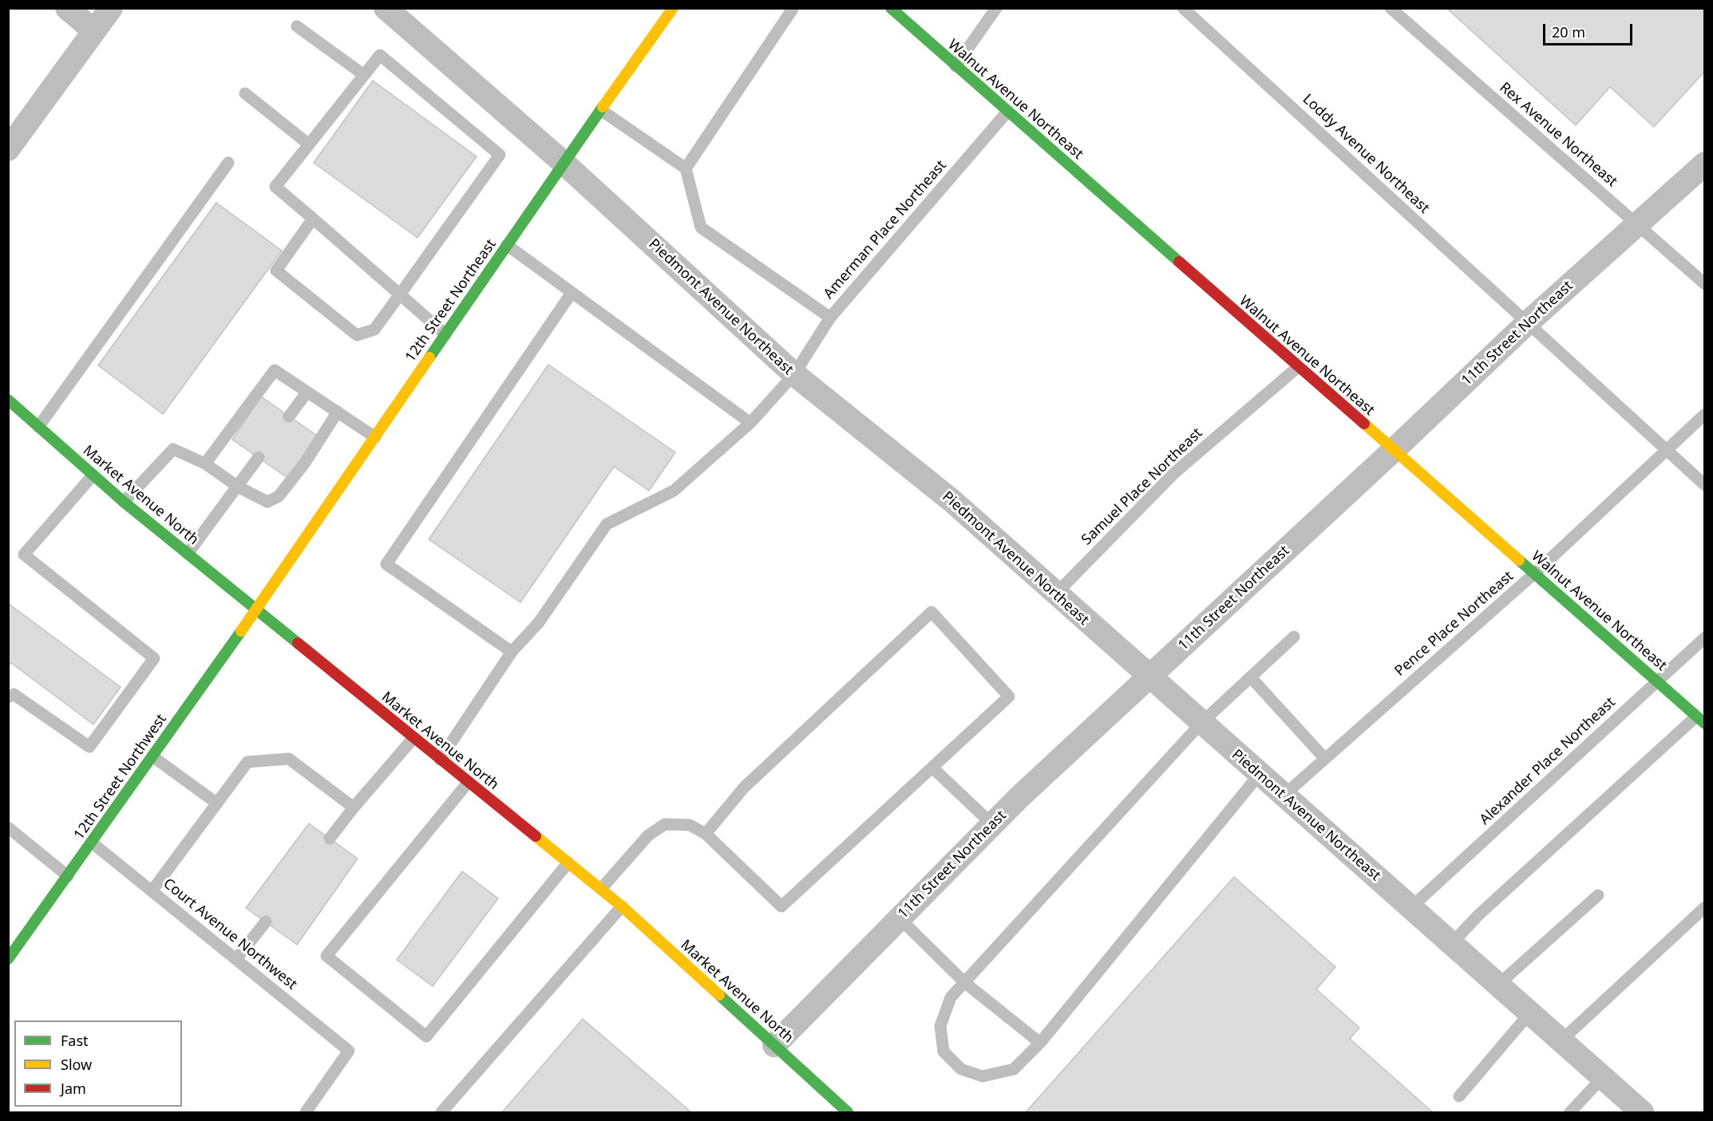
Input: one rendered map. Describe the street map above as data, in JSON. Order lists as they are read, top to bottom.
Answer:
{
  "streets": {
    "main road": [
      "Walnut Avenue Northeast",
      "12th Street Northeast",
      "Market Avenue North",
      "12th Street Northwest"
    ],
    "street": ["Piedmont Avenue Northeast", "11th Street Northeast"],
    "lane": [
      "Rex Avenue Northeast",
      "Loddy Avenue Northeast",
      "Amerman Place Northeast",
      "Samuel Place Northeast",
      "Pence Place Northeast",
      "Alexander Place Northeast",
      "Court Avenue Northwest"
    ]
  },
  "crossings": [
    ["Walnut Avenue Northeast", "Amerman Place Northeast"],
    ["Walnut Avenue Northeast", "11th Street Northeast"],
    ["Walnut Avenue Northeast", "Samuel Place Northeast"],
    ["Walnut Avenue Northeast", "Pence Place Northeast"],
    ["Walnut Avenue Northeast", "Alexander Place Northeast"],
    ["Rex Avenue Northeast", "11th Street Northeast"],
    ["Loddy Avenue Northeast", "11th Street Northeast"],
    ["Loddy Avenue Northeast", "Pence Place Northeast"],
    ["Amerman Place Northeast", "Piedmont Avenue Northeast"],
    ["Amerman Place Northeast", "Market Avenue North"],
    ["12th Street Northeast", "Piedmont Avenue Northeast"],
    ["12th Street Northeast", "Market Avenue North"],
    ["12th Street Northeast", "12th Street Northwest"],
    ["Piedmont Avenue Northeast", "11th Street Northeast"],
    ["Piedmont Avenue Northeast", "Samuel Place Northeast"],
    ["Piedmont Avenue Northeast", "Pence Place Northeast"],
    ["Piedmont Avenue Northeast", "Alexander Place Northeast"],
    ["11th Street Northeast", "Market Avenue North"],
    ["Market Avenue North", "12th Street Northwest"],
    ["12th Street Northwest", "Court Avenue Northwest"]
  ],
  "legend": ["Fast", "Slow", "Jam"],
  "scale_bar": "20 m"
}
